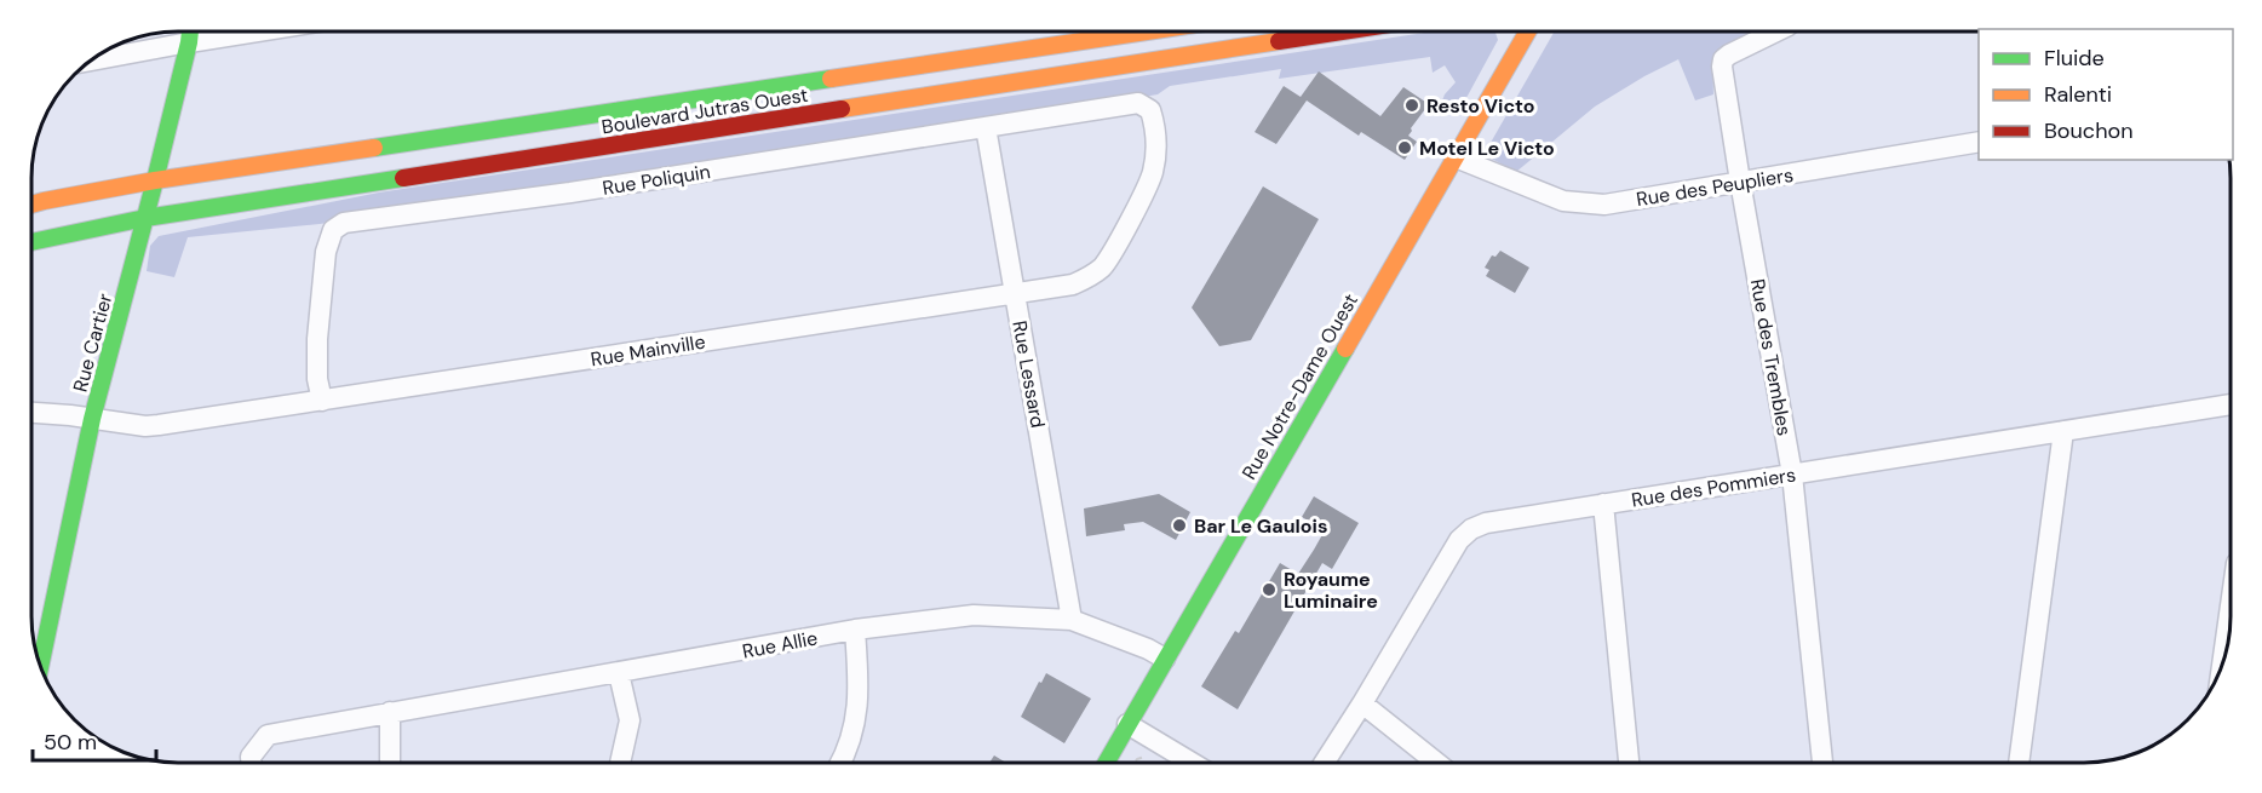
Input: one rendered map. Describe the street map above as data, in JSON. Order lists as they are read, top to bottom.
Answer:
{
  "streets": {
    "main road": ["Boulevard Jutras Ouest", "Rue Cartier", "Rue Notre-Dame Ouest"],
    "street": [
      "Rue Poliquin",
      "Rue des Peupliers",
      "Rue Mainville",
      "Rue des Trembles",
      "Rue Lessard",
      "Rue des Pommiers",
      "Rue Allie"
    ]
  },
  "crossings": [
    ["Boulevard Jutras Ouest", "Rue Cartier"],
    ["Rue Poliquin", "Rue Mainville"],
    ["Rue Poliquin", "Rue Lessard"],
    ["Rue des Peupliers", "Rue des Trembles"],
    ["Rue des Peupliers", "Rue Notre-Dame Ouest"],
    ["Rue Cartier", "Rue Mainville"],
    ["Rue Mainville", "Rue Lessard"],
    ["Rue des Trembles", "Rue des Pommiers"],
    ["Rue Lessard", "Rue Allie"],
    ["Rue Notre-Dame Ouest", "Rue Allie"]
  ],
  "places": [
    "Resto Victo",
    "Motel Le Victo",
    "Bar Le Gaulois",
    "Royaume Luminaire"
  ],
  "legend": ["Fluide", "Ralenti", "Bouchon"],
  "scale_bar": "50 m"
}
